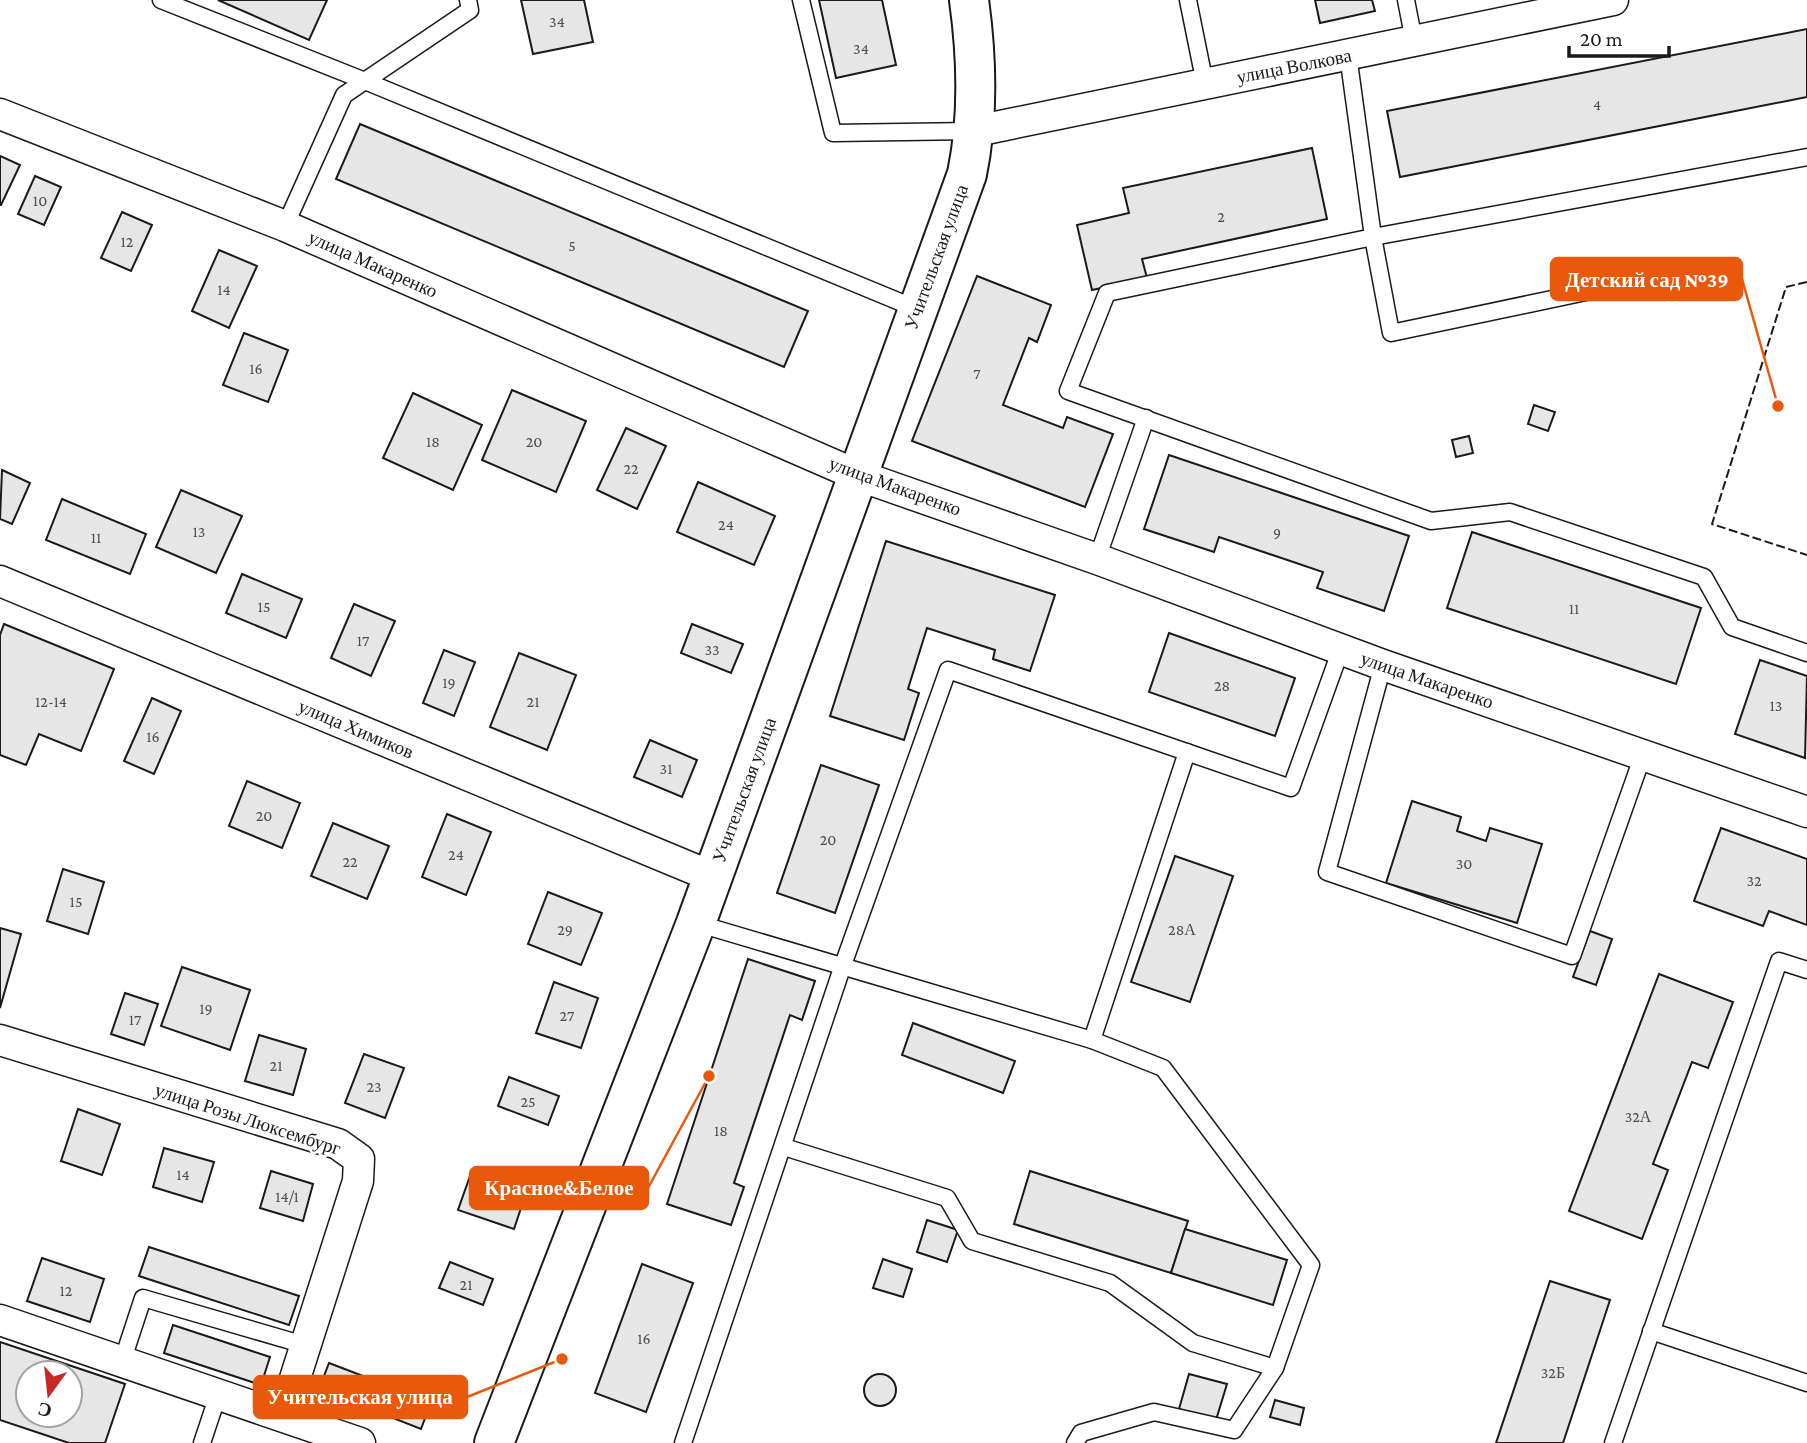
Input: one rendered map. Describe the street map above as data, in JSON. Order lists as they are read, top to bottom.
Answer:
{
  "streets": {
    "street": [
      "улица Волкова",
      "Учительская улица",
      "улица Макаренко",
      "улица Химиков",
      "улица Розы Люксембург"
    ]
  },
  "crossings": [
    ["улица Волкова", "Учительская улица"],
    ["Учительская улица", "улица Макаренко"],
    ["Учительская улица", "улица Химиков"]
  ],
  "places": ["Детский сад №39", "Красное&Белое", "Учительская улица"],
  "house_numbers": [
    "34",
    "34",
    "4",
    "10",
    "2",
    "12",
    "5",
    "14",
    "16",
    "7",
    "18",
    "20",
    "22",
    "24",
    "13",
    "9",
    "11",
    "15",
    "11",
    "17",
    "33",
    "19",
    "28",
    "12-14",
    "21",
    "13",
    "16",
    "31",
    "20",
    "20",
    "24",
    "22",
    "30",
    "32",
    "15",
    "29",
    "28А",
    "19",
    "27",
    "17",
    "21",
    "23",
    "25",
    "32А",
    "18",
    "14",
    "14/1",
    "21",
    "12",
    "16",
    "32Б"
  ],
  "scale_bar": "20 m",
  "north": "bottom"
}
